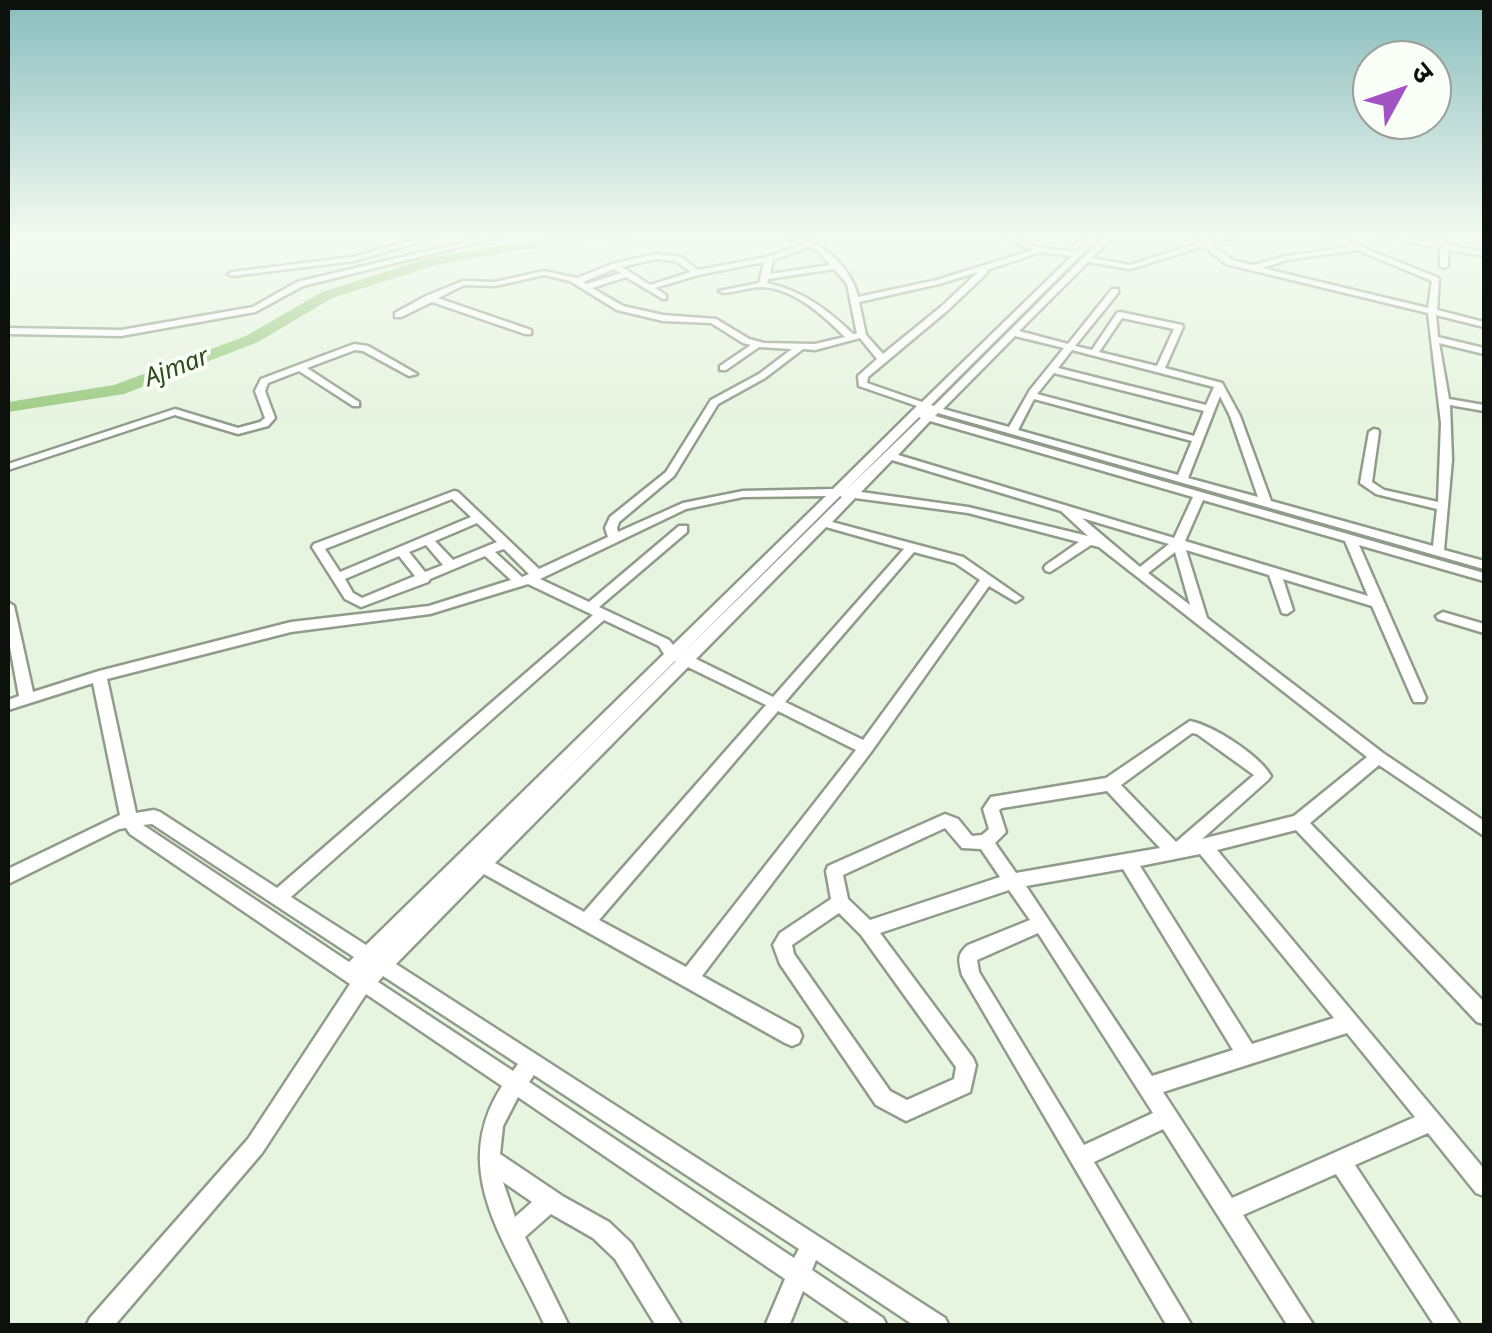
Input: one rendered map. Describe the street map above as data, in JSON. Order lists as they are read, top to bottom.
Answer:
{
  "water": ["Ajmar"],
  "north": "top right"
}
